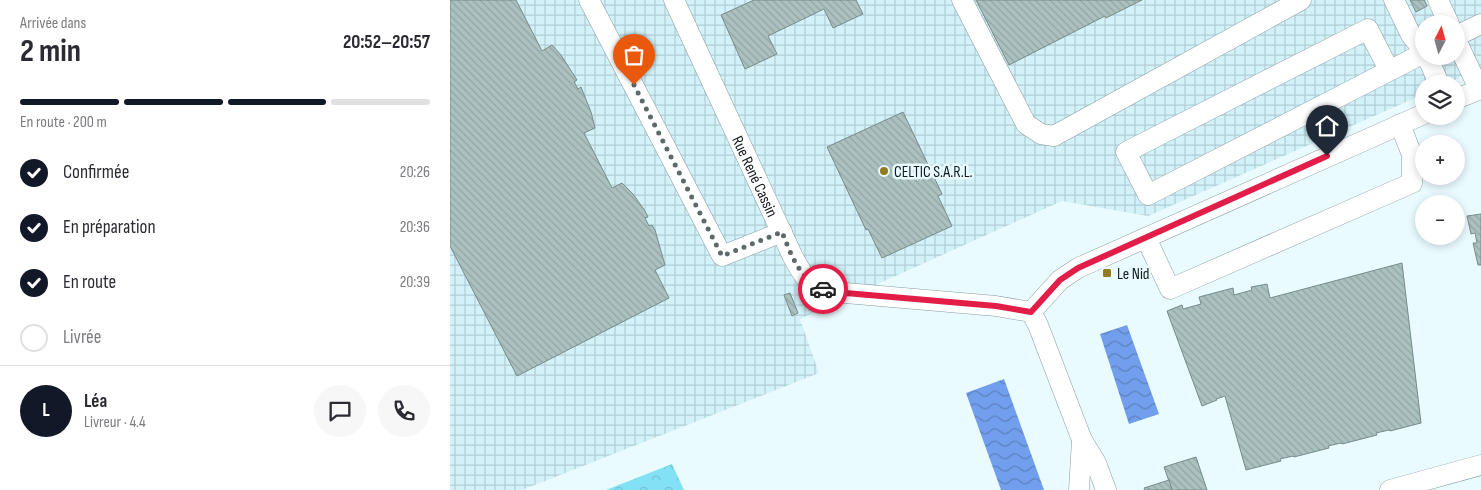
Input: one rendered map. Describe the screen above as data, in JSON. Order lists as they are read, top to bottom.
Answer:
{
  "streets": {
    "street": ["Rue René Cassin"]
  },
  "places": {
    "other": ["CELTIC S.A.R.L."],
    "transit": ["Le Nid"]
  },
  "north": "top",
  "page": {
    "heading": ["2 min", "Arrivée dans", "20:52–20:57"],
    "panel": ["Léa", "Livreur · 4.4"],
    "map_buttons": ["+", "−"],
    "bar": "En route · 200 m",
    "list": [
      ["Confirmée", "20:26"],
      ["En préparation", "20:36"],
      ["En route", "20:39"],
      "Livrée"
    ],
    "round": "L"
  }
}
